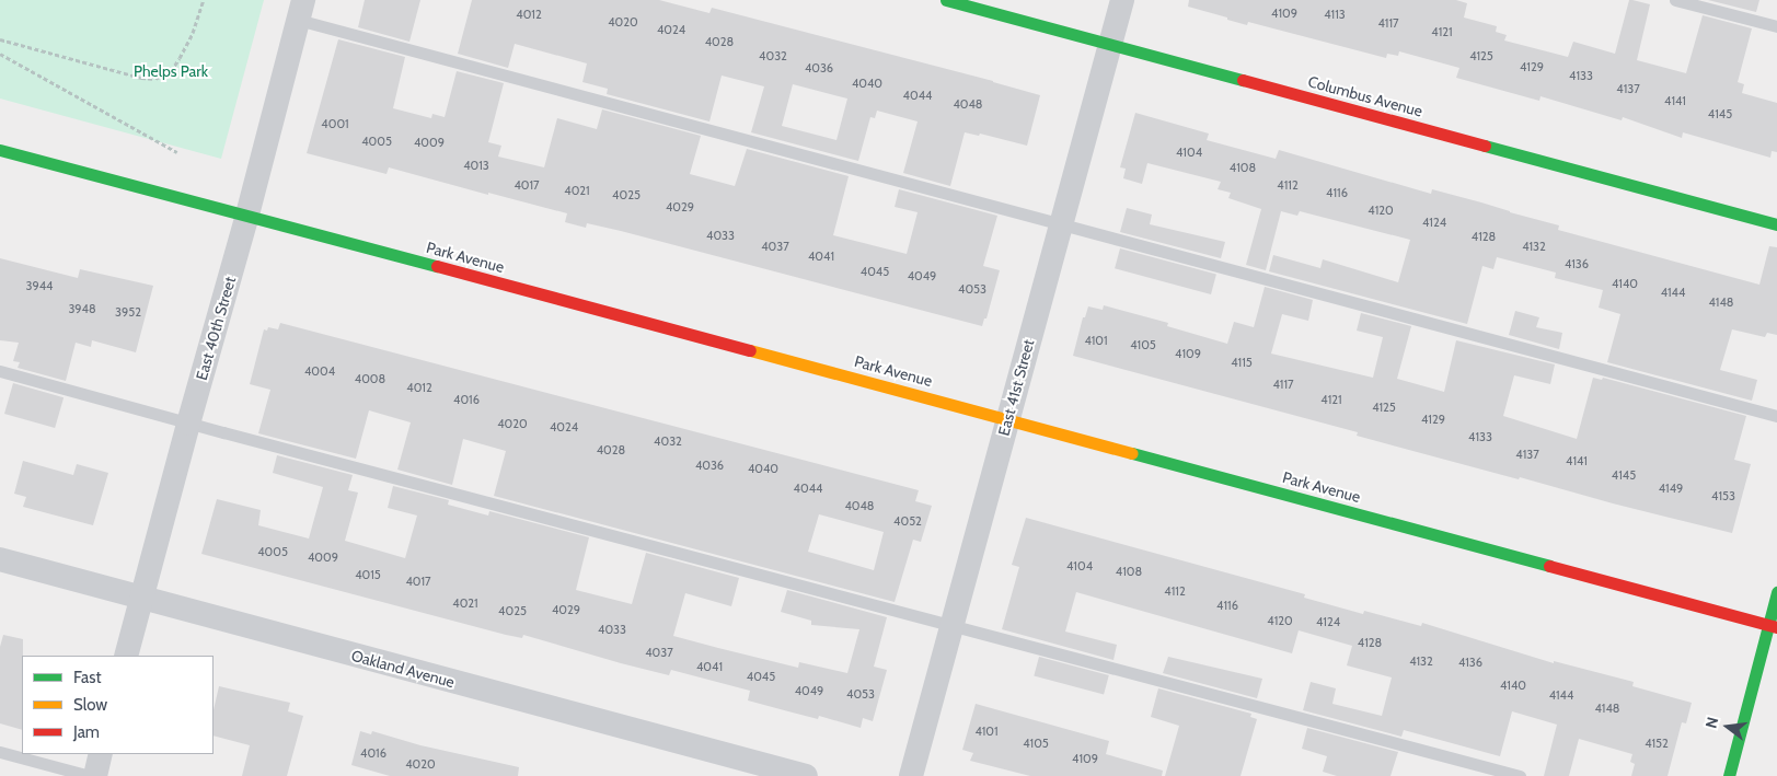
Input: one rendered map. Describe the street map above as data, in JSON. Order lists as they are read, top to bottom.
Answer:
{
  "streets": {
    "street": [
      "Columbus Avenue",
      "Park Avenue",
      "East 40th Street",
      "East 41st Street",
      "Oakland Avenue"
    ]
  },
  "crossings": [
    ["Columbus Avenue", "East 41st Street"],
    ["Park Avenue", "East 40th Street"],
    ["Park Avenue", "East 41st Street"],
    ["East 40th Street", "Oakland Avenue"]
  ],
  "parks": ["Phelps Park"],
  "house_numbers": [
    "4109",
    "4012",
    "4113",
    "4020",
    "4117",
    "4024",
    "4121",
    "4028",
    "4032",
    "4125",
    "4129",
    "4036",
    "4133",
    "4040",
    "4137",
    "4044",
    "4141",
    "4048",
    "4145",
    "4001",
    "4005",
    "4009",
    "4104",
    "4013",
    "4108",
    "4017",
    "4112",
    "4021",
    "4116",
    "4025",
    "4029",
    "4120",
    "4124",
    "4033",
    "4128",
    "4037",
    "4132",
    "4041",
    "4136",
    "4045",
    "4049",
    "4140",
    "3944",
    "4053",
    "4144",
    "4148",
    "3948",
    "3952",
    "4101",
    "4105",
    "4109",
    "4115",
    "4004",
    "4008",
    "4117",
    "4012",
    "4016",
    "4121",
    "4125",
    "4129",
    "4020",
    "4024",
    "4133",
    "4032",
    "4028",
    "4137",
    "4141",
    "4036",
    "4040",
    "4145",
    "4044",
    "4149",
    "4153",
    "4048",
    "4052",
    "4005",
    "4009",
    "4104",
    "4108",
    "4015",
    "4017",
    "4112",
    "4021",
    "4116",
    "4029",
    "4025",
    "4120",
    "4124",
    "4033",
    "4128",
    "4037",
    "4132",
    "4136",
    "4041",
    "4045",
    "4140",
    "4049",
    "4053",
    "4144",
    "4148",
    "4101",
    "4105",
    "4152",
    "4016",
    "4109",
    "4020"
  ],
  "legend": ["Fast", "Slow", "Jam"],
  "north": "left"
}
